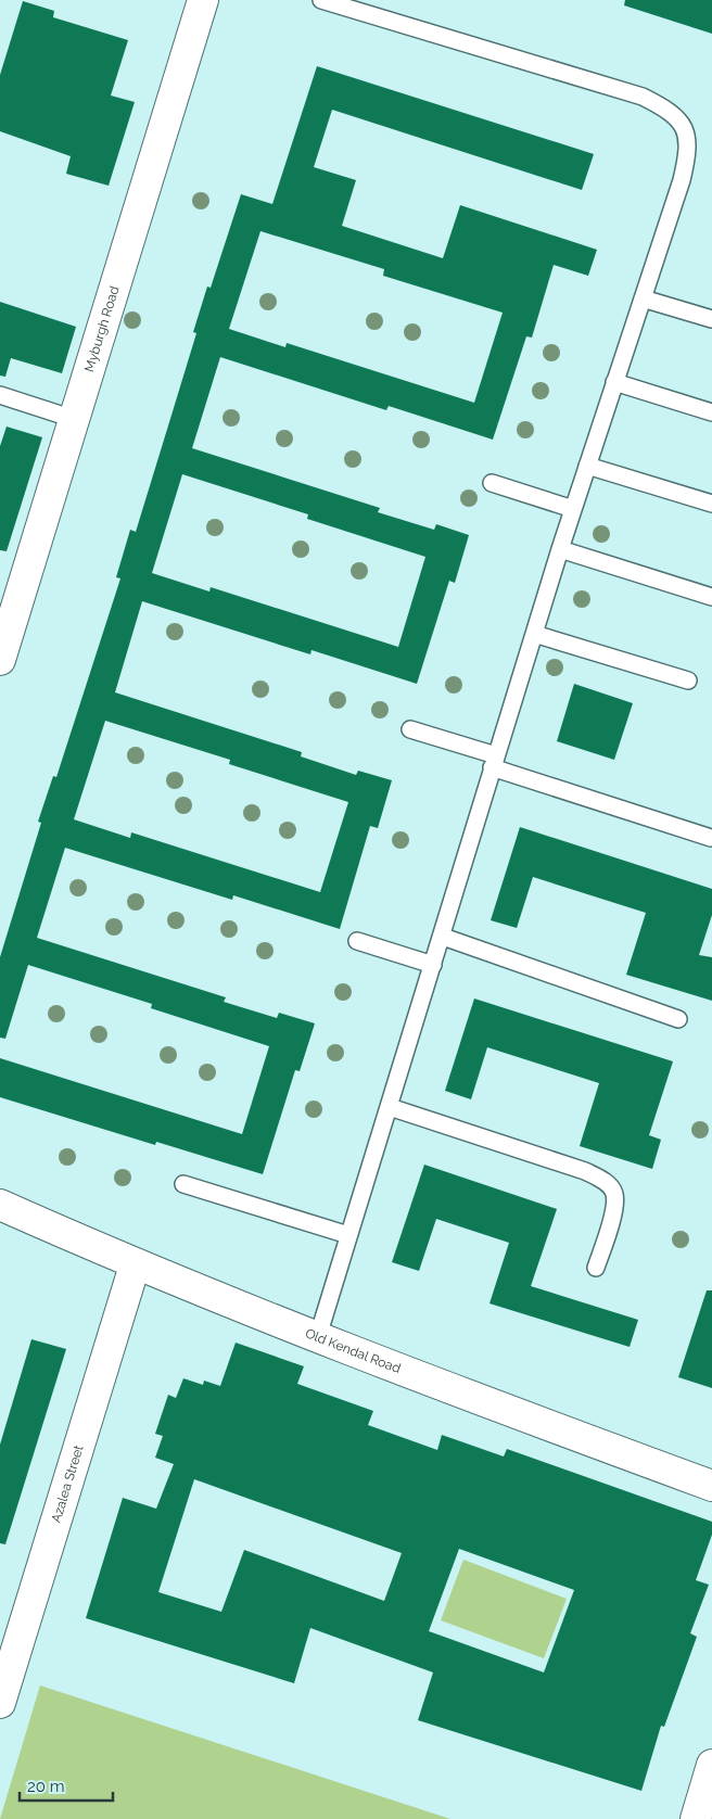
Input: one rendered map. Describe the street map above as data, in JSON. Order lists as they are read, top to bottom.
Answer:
{
  "streets": {
    "street": ["Myburgh Road", "Old Kendal Road", "Azalea Street"]
  },
  "crossings": [
    ["Old Kendal Road", "Azalea Street"]
  ],
  "scale_bar": "20 m"
}
